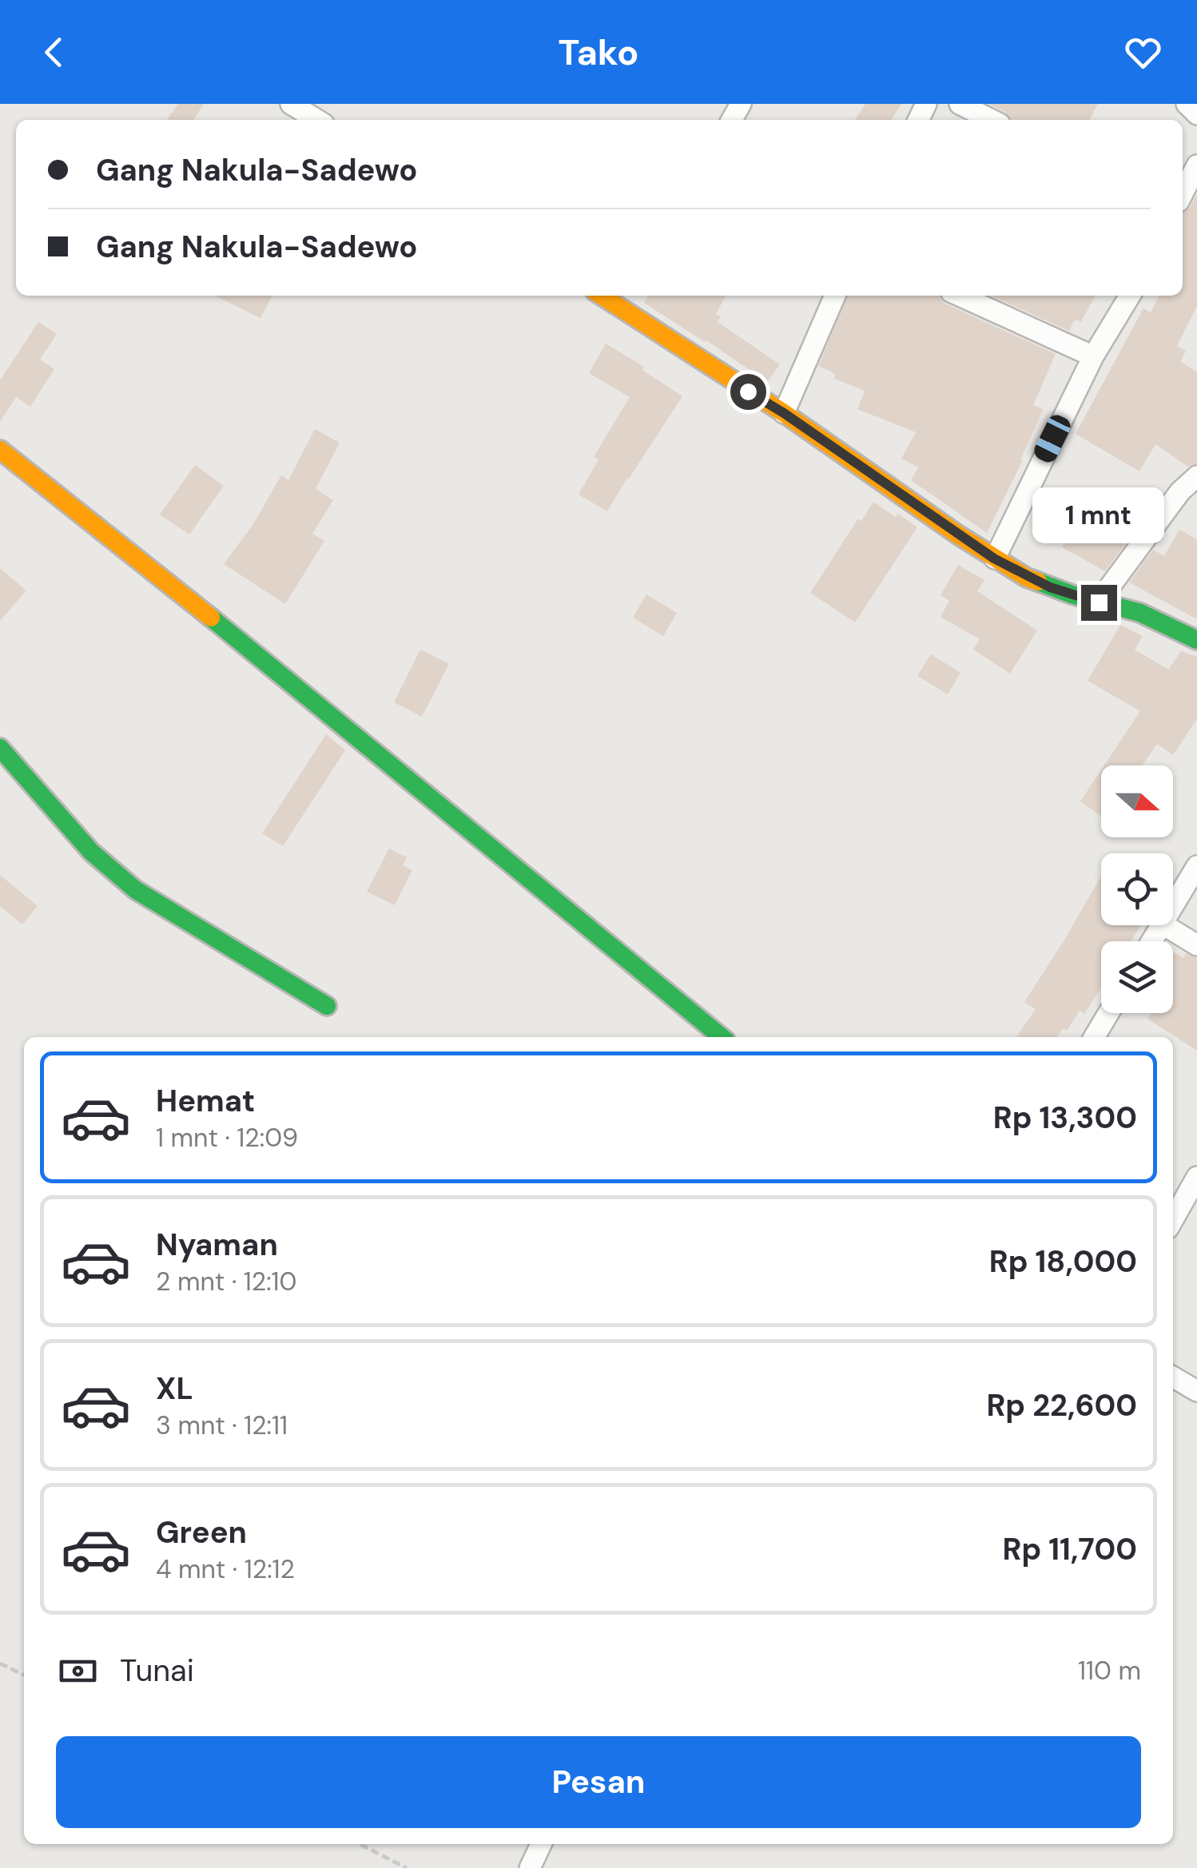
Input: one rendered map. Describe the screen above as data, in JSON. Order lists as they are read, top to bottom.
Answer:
{
  "north": "right",
  "page": {
    "header": "Tako",
    "banner": ["Gang Nakula-Sadewo", "Gang Nakula-Sadewo"],
    "bubble": "1 mnt",
    "list": [
      {
        "name": "Hemat",
        "note": "1 mnt · 12:09",
        "value": "Rp 13,300"
      },
      {
        "name": "Nyaman",
        "note": "2 mnt · 12:10",
        "value": "Rp 18,000"
      },
      {
        "name": "XL",
        "note": "3 mnt · 12:11",
        "value": "Rp 22,600"
      },
      {
        "name": "Green",
        "note": "4 mnt · 12:12",
        "value": "Rp 11,700"
      }
    ],
    "pay": ["Tunai", "110 m"],
    "buttons": "Pesan"
  }
}
